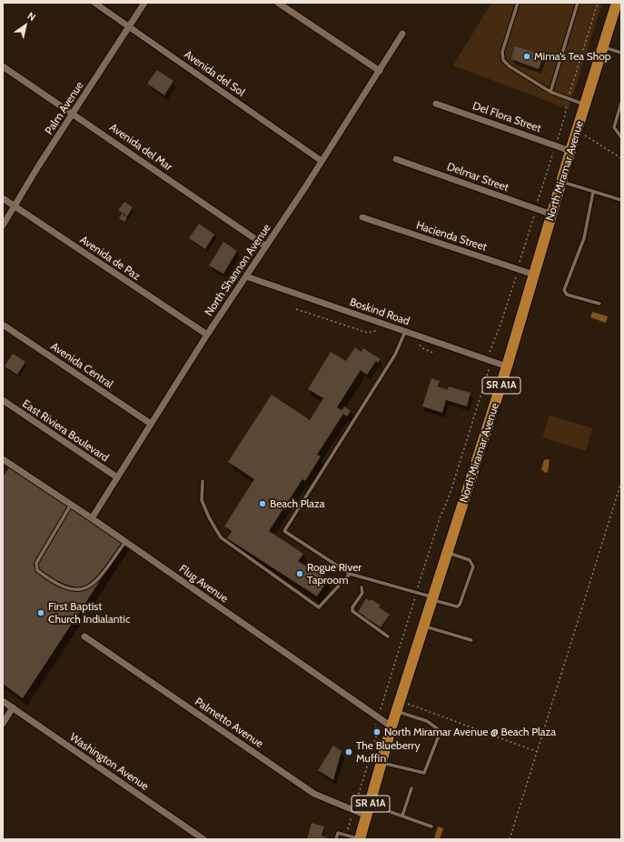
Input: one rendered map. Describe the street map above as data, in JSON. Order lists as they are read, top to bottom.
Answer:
{
  "streets": {
    "main road": ["North Miramar Avenue", "SR A1A"],
    "street": [
      "Avenida del Sol",
      "Palm Avenue",
      "Del Flora Street",
      "Avenida del Mar",
      "Delmar Street",
      "Hacienda Street",
      "Avenida de Paz",
      "North Shannon Avenue",
      "Boskind Road",
      "Avenida Central",
      "East Riviera Boulevard",
      "Flug Avenue",
      "Palmetto Avenue",
      "Washington Avenue"
    ]
  },
  "crossings": [
    ["Avenida del Sol", "Palm Avenue"],
    ["Avenida del Sol", "North Shannon Avenue"],
    ["Palm Avenue", "Avenida del Mar"],
    ["Palm Avenue", "Avenida de Paz"],
    ["Del Flora Street", "North Miramar Avenue"],
    ["Avenida del Mar", "North Shannon Avenue"],
    ["North Miramar Avenue", "Delmar Street"],
    ["North Miramar Avenue", "Hacienda Street"],
    ["North Miramar Avenue", "Boskind Road"],
    ["North Miramar Avenue", "Flug Avenue"],
    ["North Miramar Avenue", "Palmetto Avenue"],
    ["Avenida de Paz", "North Shannon Avenue"],
    ["North Shannon Avenue", "Boskind Road"],
    ["North Shannon Avenue", "Avenida Central"],
    ["North Shannon Avenue", "East Riviera Boulevard"],
    ["North Shannon Avenue", "Flug Avenue"]
  ],
  "places": [
    "Mima's Tea Shop",
    "Beach Plaza",
    "Rogue River Taproom",
    "First Baptist Church Indialantic",
    "North Miramar Avenue @ Beach Plaza",
    "The Blueberry Muffin"
  ],
  "north": "top right"
}
